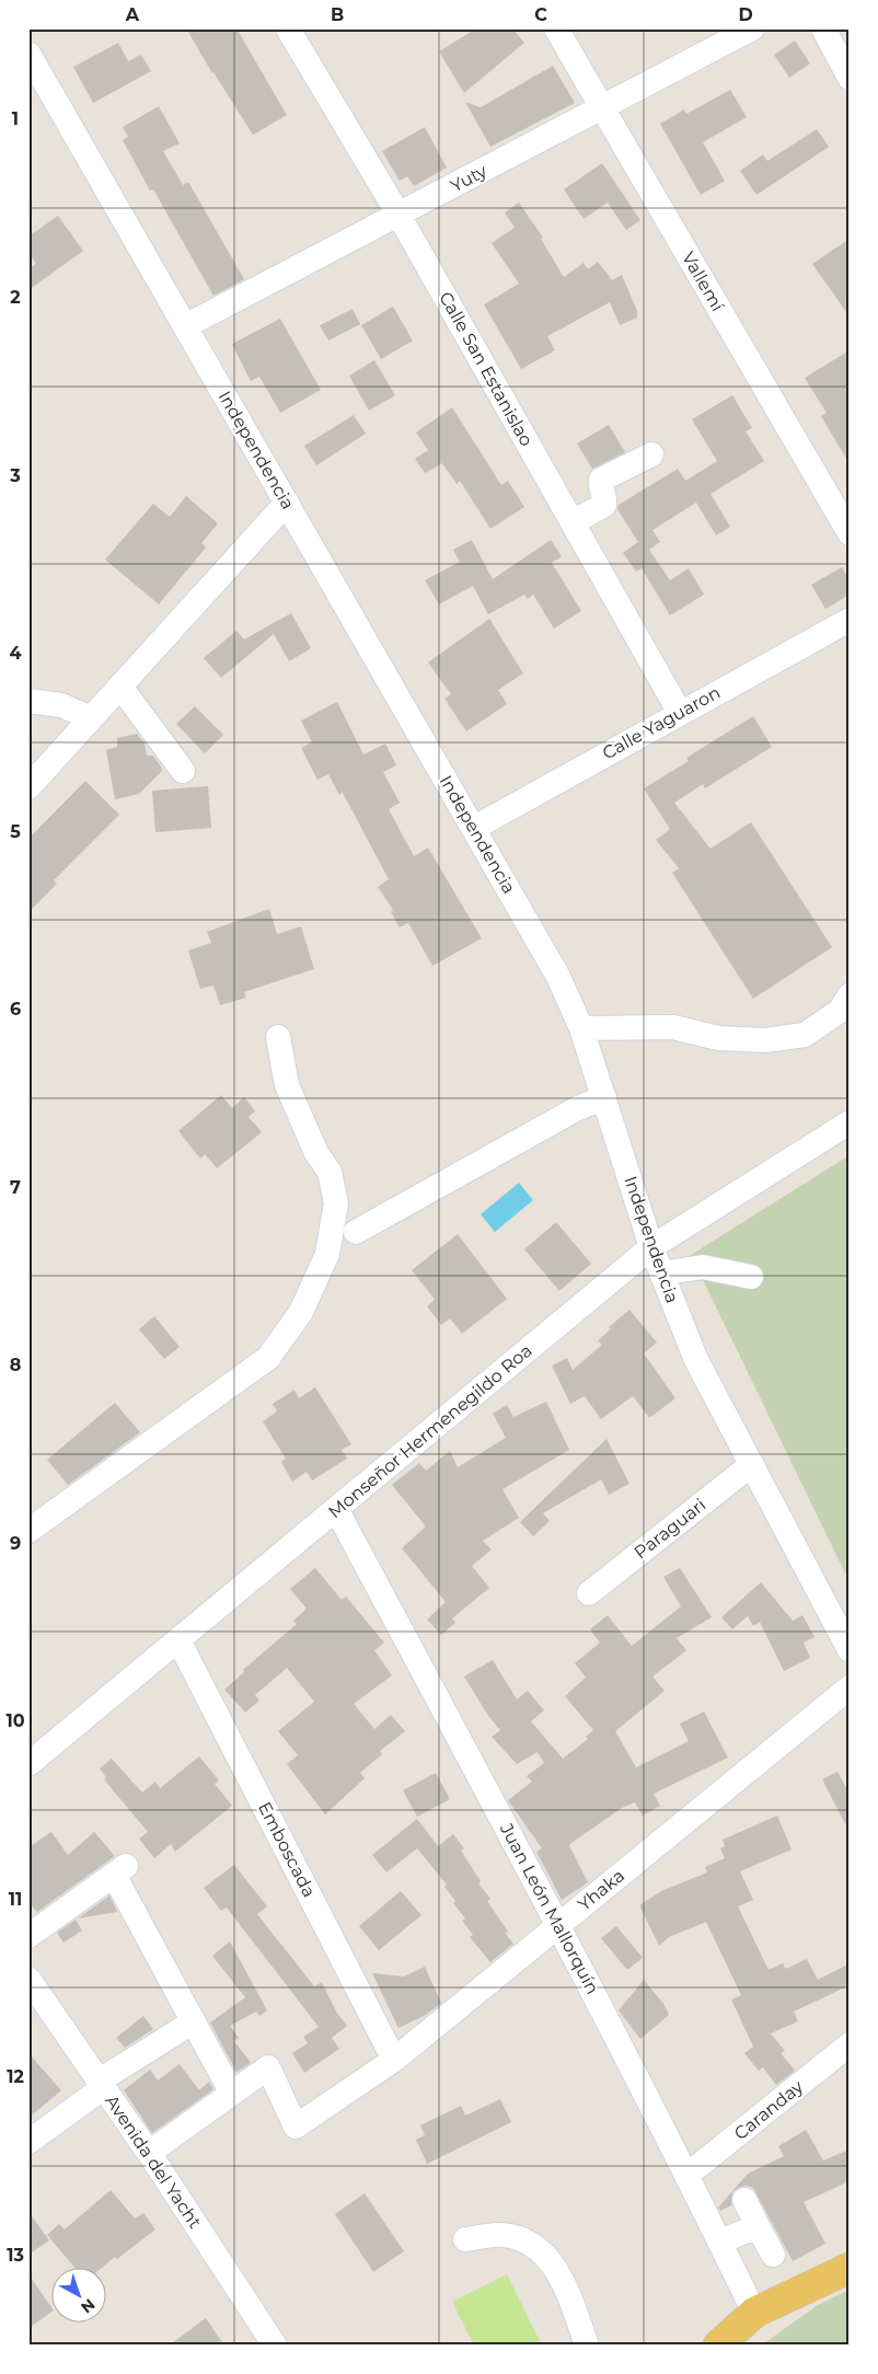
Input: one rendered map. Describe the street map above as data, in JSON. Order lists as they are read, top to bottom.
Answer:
{
  "streets": {
    "street": [
      "Yuty",
      "Vallemí",
      "Calle San Estanislao",
      "Independencia",
      "Calle Yaguaron",
      "Monseñor Hermenegildo Roa",
      "Paraguari",
      "Emboscada",
      "Yhaka",
      "Juan León Mallorquín",
      "Caranday",
      "Avenida del Yacht"
    ]
  },
  "crossings": [
    ["Yuty", "Vallemí"],
    ["Yuty", "Calle San Estanislao"],
    ["Yuty", "Independencia"],
    ["Calle San Estanislao", "Calle Yaguaron"],
    ["Independencia", "Calle Yaguaron"],
    ["Independencia", "Monseñor Hermenegildo Roa"],
    ["Independencia", "Paraguari"],
    ["Monseñor Hermenegildo Roa", "Emboscada"],
    ["Monseñor Hermenegildo Roa", "Juan León Mallorquín"],
    ["Emboscada", "Yhaka"],
    ["Yhaka", "Juan León Mallorquín"],
    ["Juan León Mallorquín", "Caranday"]
  ],
  "north": "bottom right",
  "grid": {
    "columns": [
      "A",
      "B",
      "C",
      "D"
    ],
    "rows": [
      "1",
      "2",
      "3",
      "4",
      "5",
      "6",
      "7",
      "8",
      "9",
      "10",
      "11",
      "12",
      "13"
    ]
  }
}
